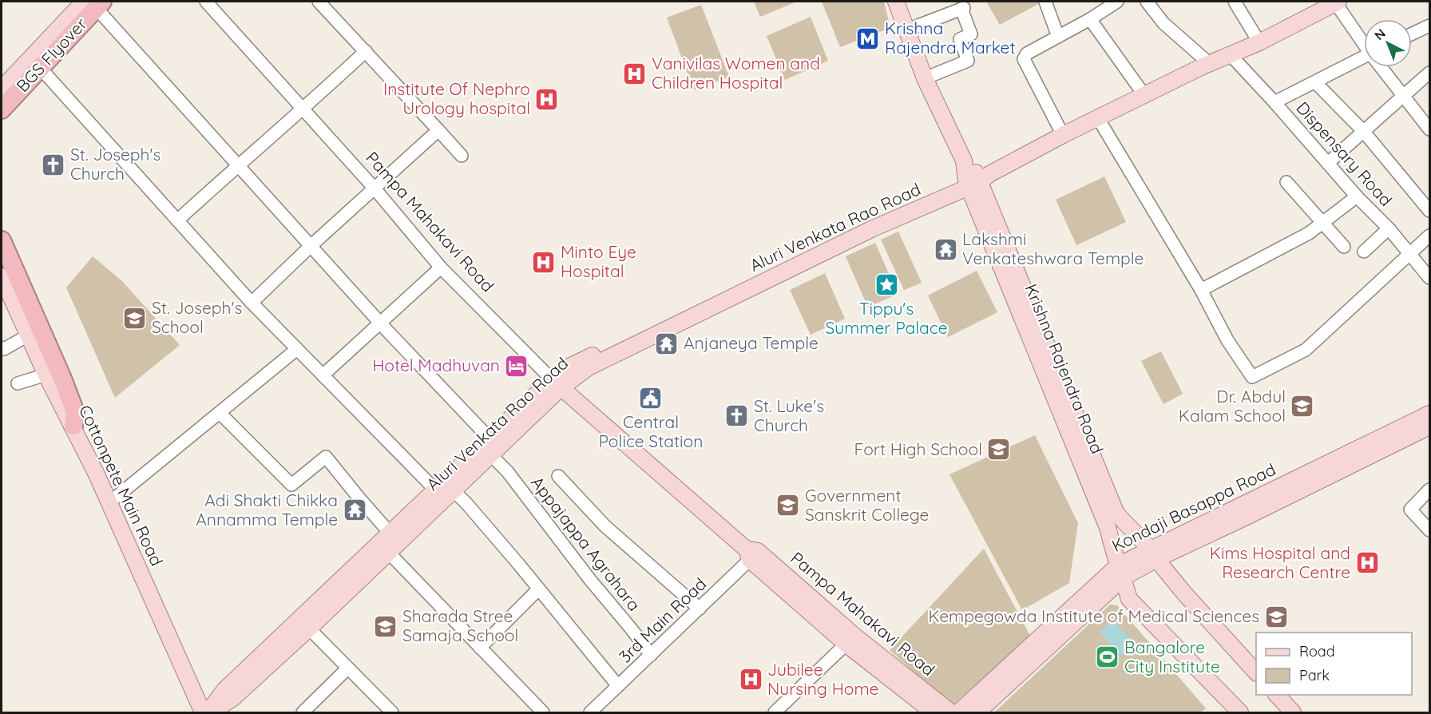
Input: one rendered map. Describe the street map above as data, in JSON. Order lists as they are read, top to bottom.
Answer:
{
  "streets": {
    "highway": ["BGS Flyover"],
    "main road": [
      "Pampa Mahakavi Road",
      "Aluri Venkata Rao Road",
      "Krishna Rajendra Road",
      "Cottonpete Main Road",
      "Kondaji Basappa Road"
    ],
    "street": ["Dispensary Road", "Appajappa Agrahara", "3rd Main Road"]
  },
  "crossings": [
    ["Dispensary Road", "Aluri Venkata Rao Road"],
    ["Pampa Mahakavi Road", "Aluri Venkata Rao Road"],
    ["Pampa Mahakavi Road", "3rd Main Road"],
    ["Aluri Venkata Rao Road", "Krishna Rajendra Road"],
    ["Aluri Venkata Rao Road", "Appajappa Agrahara"],
    ["Krishna Rajendra Road", "Kondaji Basappa Road"],
    ["Appajappa Agrahara", "3rd Main Road"]
  ],
  "places": {
    "metro station": ["Krishna Rajendra Market"],
    "hospital": [
      "Vanivilas Women and Children Hospital",
      "Institute Of Nephro Urology hospital",
      "Minto Eye Hospital",
      "Kims Hospital and Research Centre",
      "Jubilee Nursing Home"
    ],
    "church": ["St. Joseph's Church", "St. Luke's Church"],
    "temple": ["Lakshmi Venkateshwara Temple", "Anjaneya Temple", "Adi Shakti Chikka Annamma Temple"],
    "place": ["Tippu's Summer Palace"],
    "school or university": [
      "St. Joseph's School",
      "Dr. Abdul Kalam School",
      "Fort High School",
      "Government Sanskrit College",
      "Kempegowda Institute of Medical Sciences",
      "Sharada Stree Samaja School"
    ],
    "hotel": ["Hotel Madhuvan"],
    "public building": ["Central Police Station"],
    "sports": ["Bangalore City Institute"]
  },
  "legend": ["Road", "Park"],
  "north": "top left"
}
